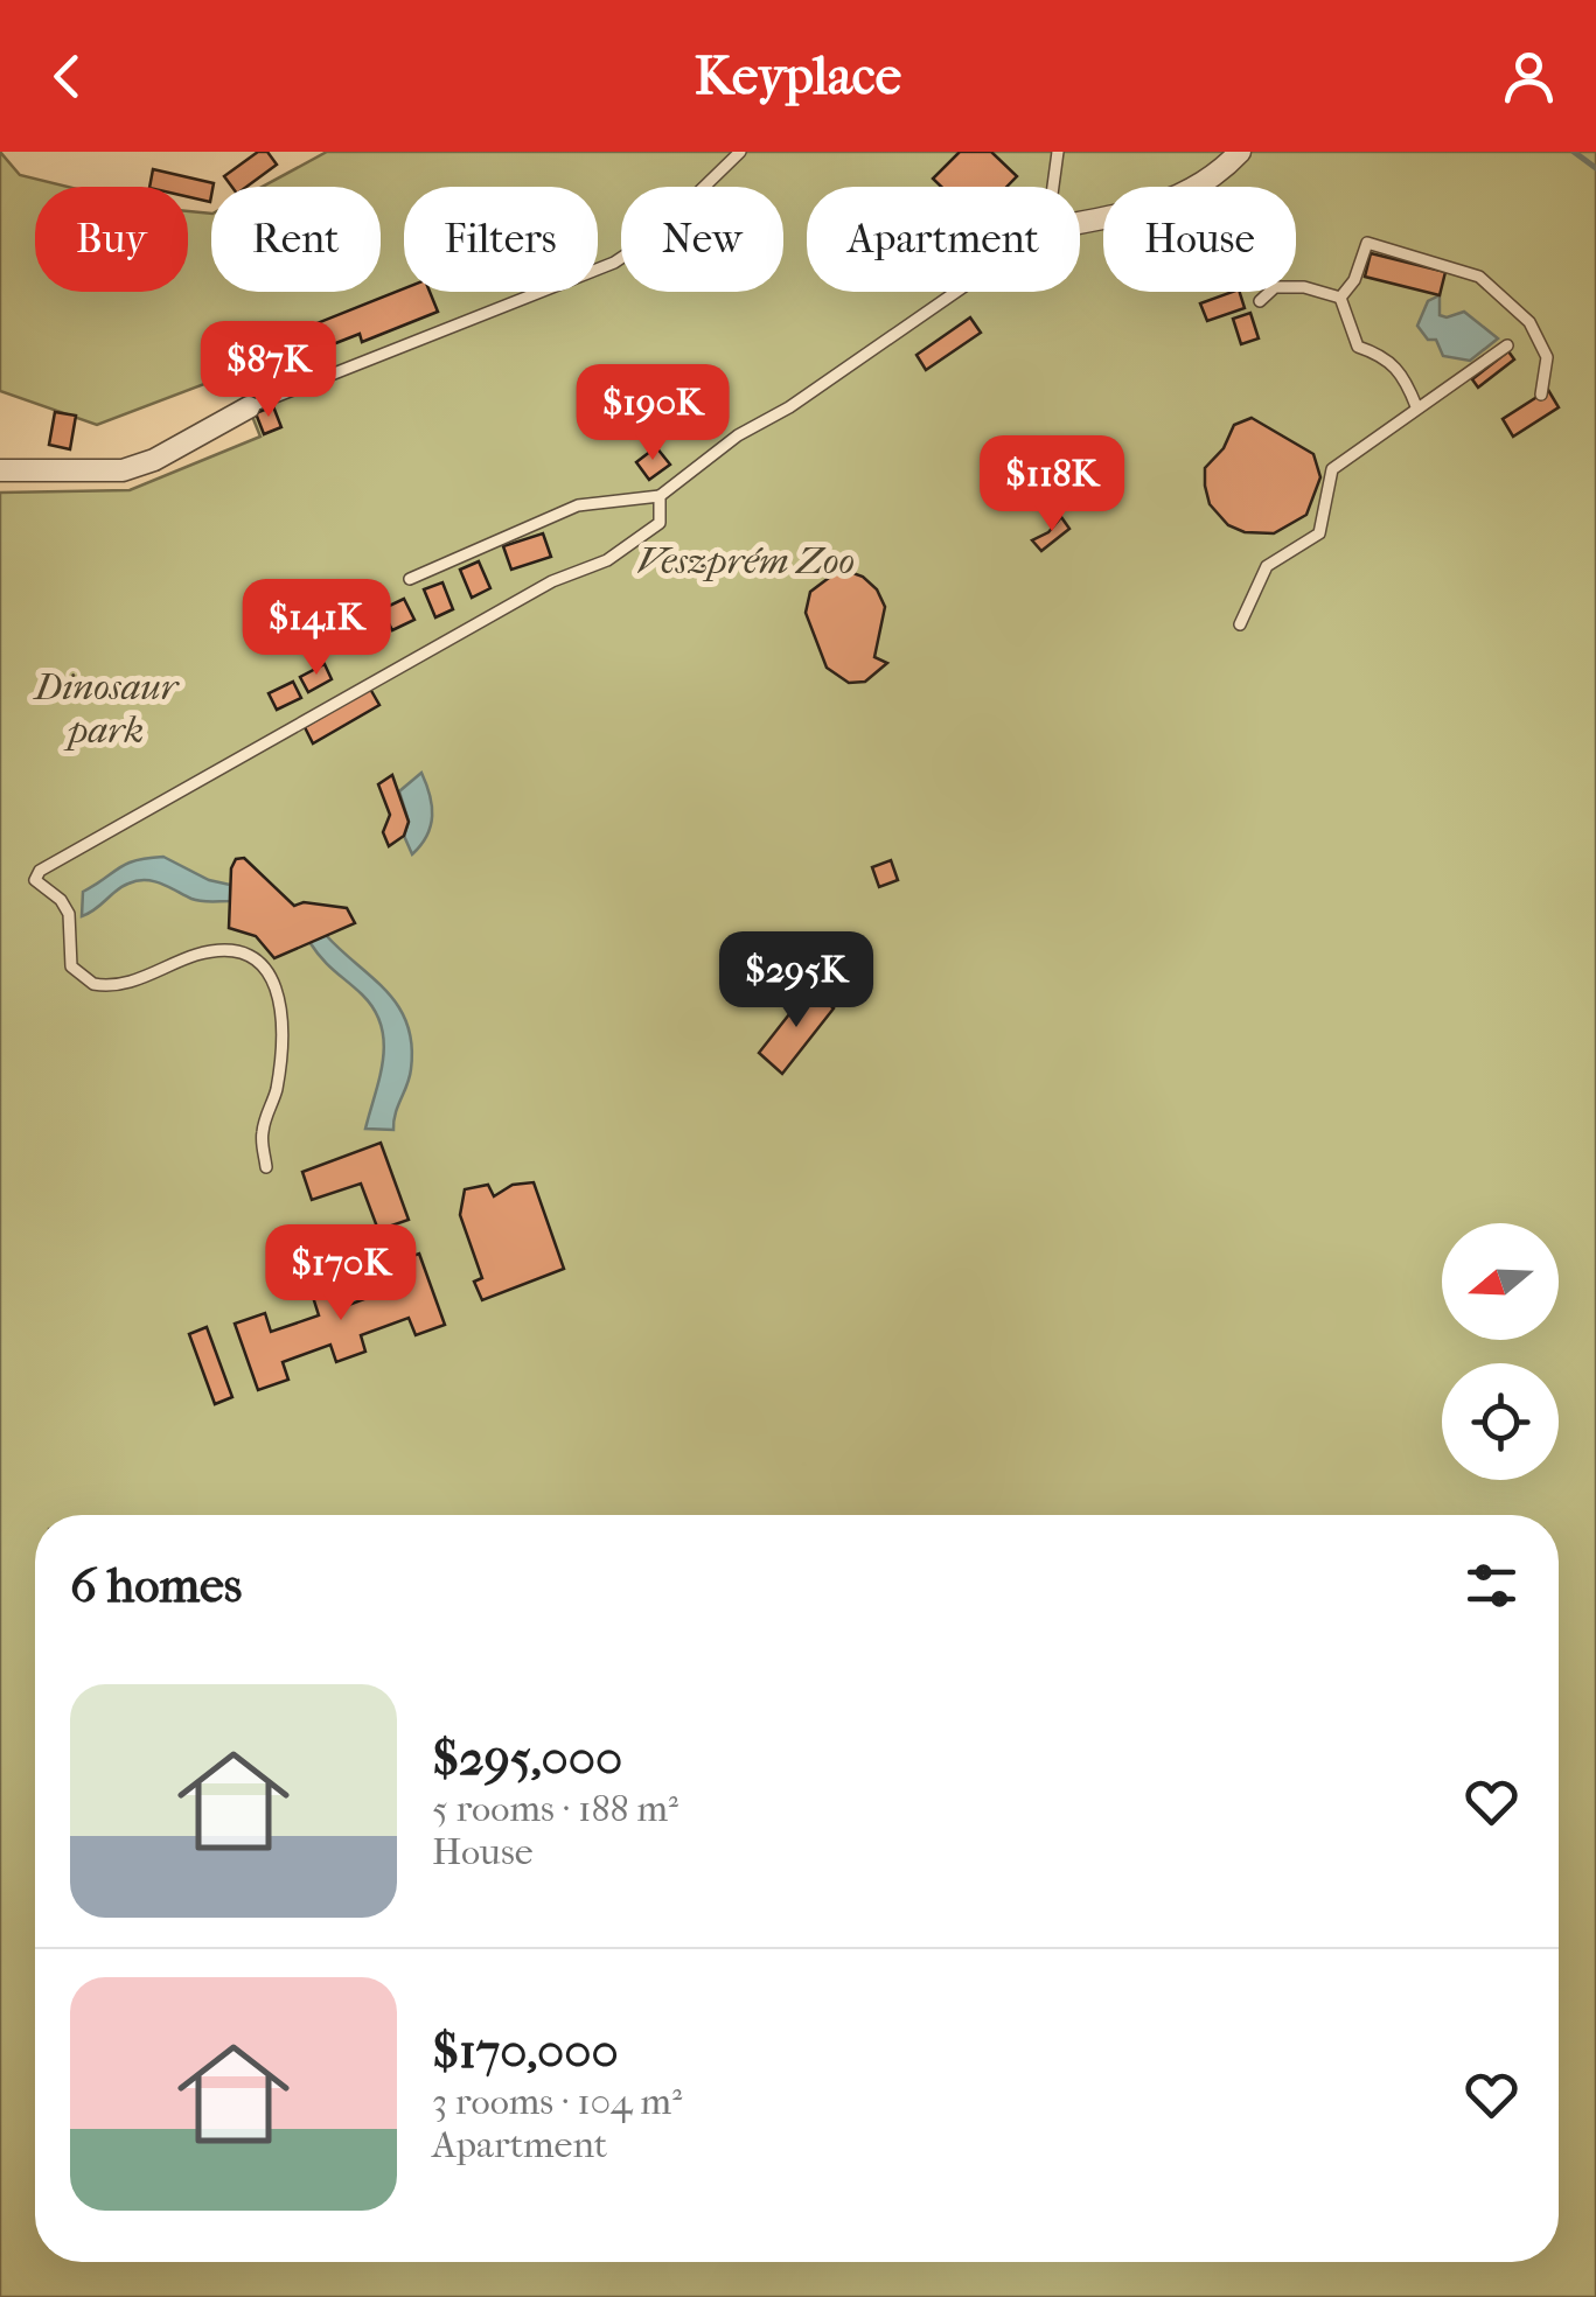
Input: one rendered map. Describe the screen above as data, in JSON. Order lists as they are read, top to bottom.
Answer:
{
  "parks": ["Veszprém Zoo", "Dinosaur park"],
  "north": "left",
  "page": {
    "header": "Keyplace",
    "chip": [
      "Buy",
      "Rent",
      "Filters",
      "New",
      "Apartment",
      "House"
    ],
    "price": [
      "$87K",
      "$190K",
      "$118K",
      "$141K",
      "$295K",
      "$170K"
    ],
    "heading": "6 homes",
    "list": [
      {
        "name": "$295,000",
        "note": "5 rooms · 188 m² · House"
      },
      {
        "name": "$170,000",
        "note": "3 rooms · 104 m² · Apartment"
      }
    ]
  }
}
